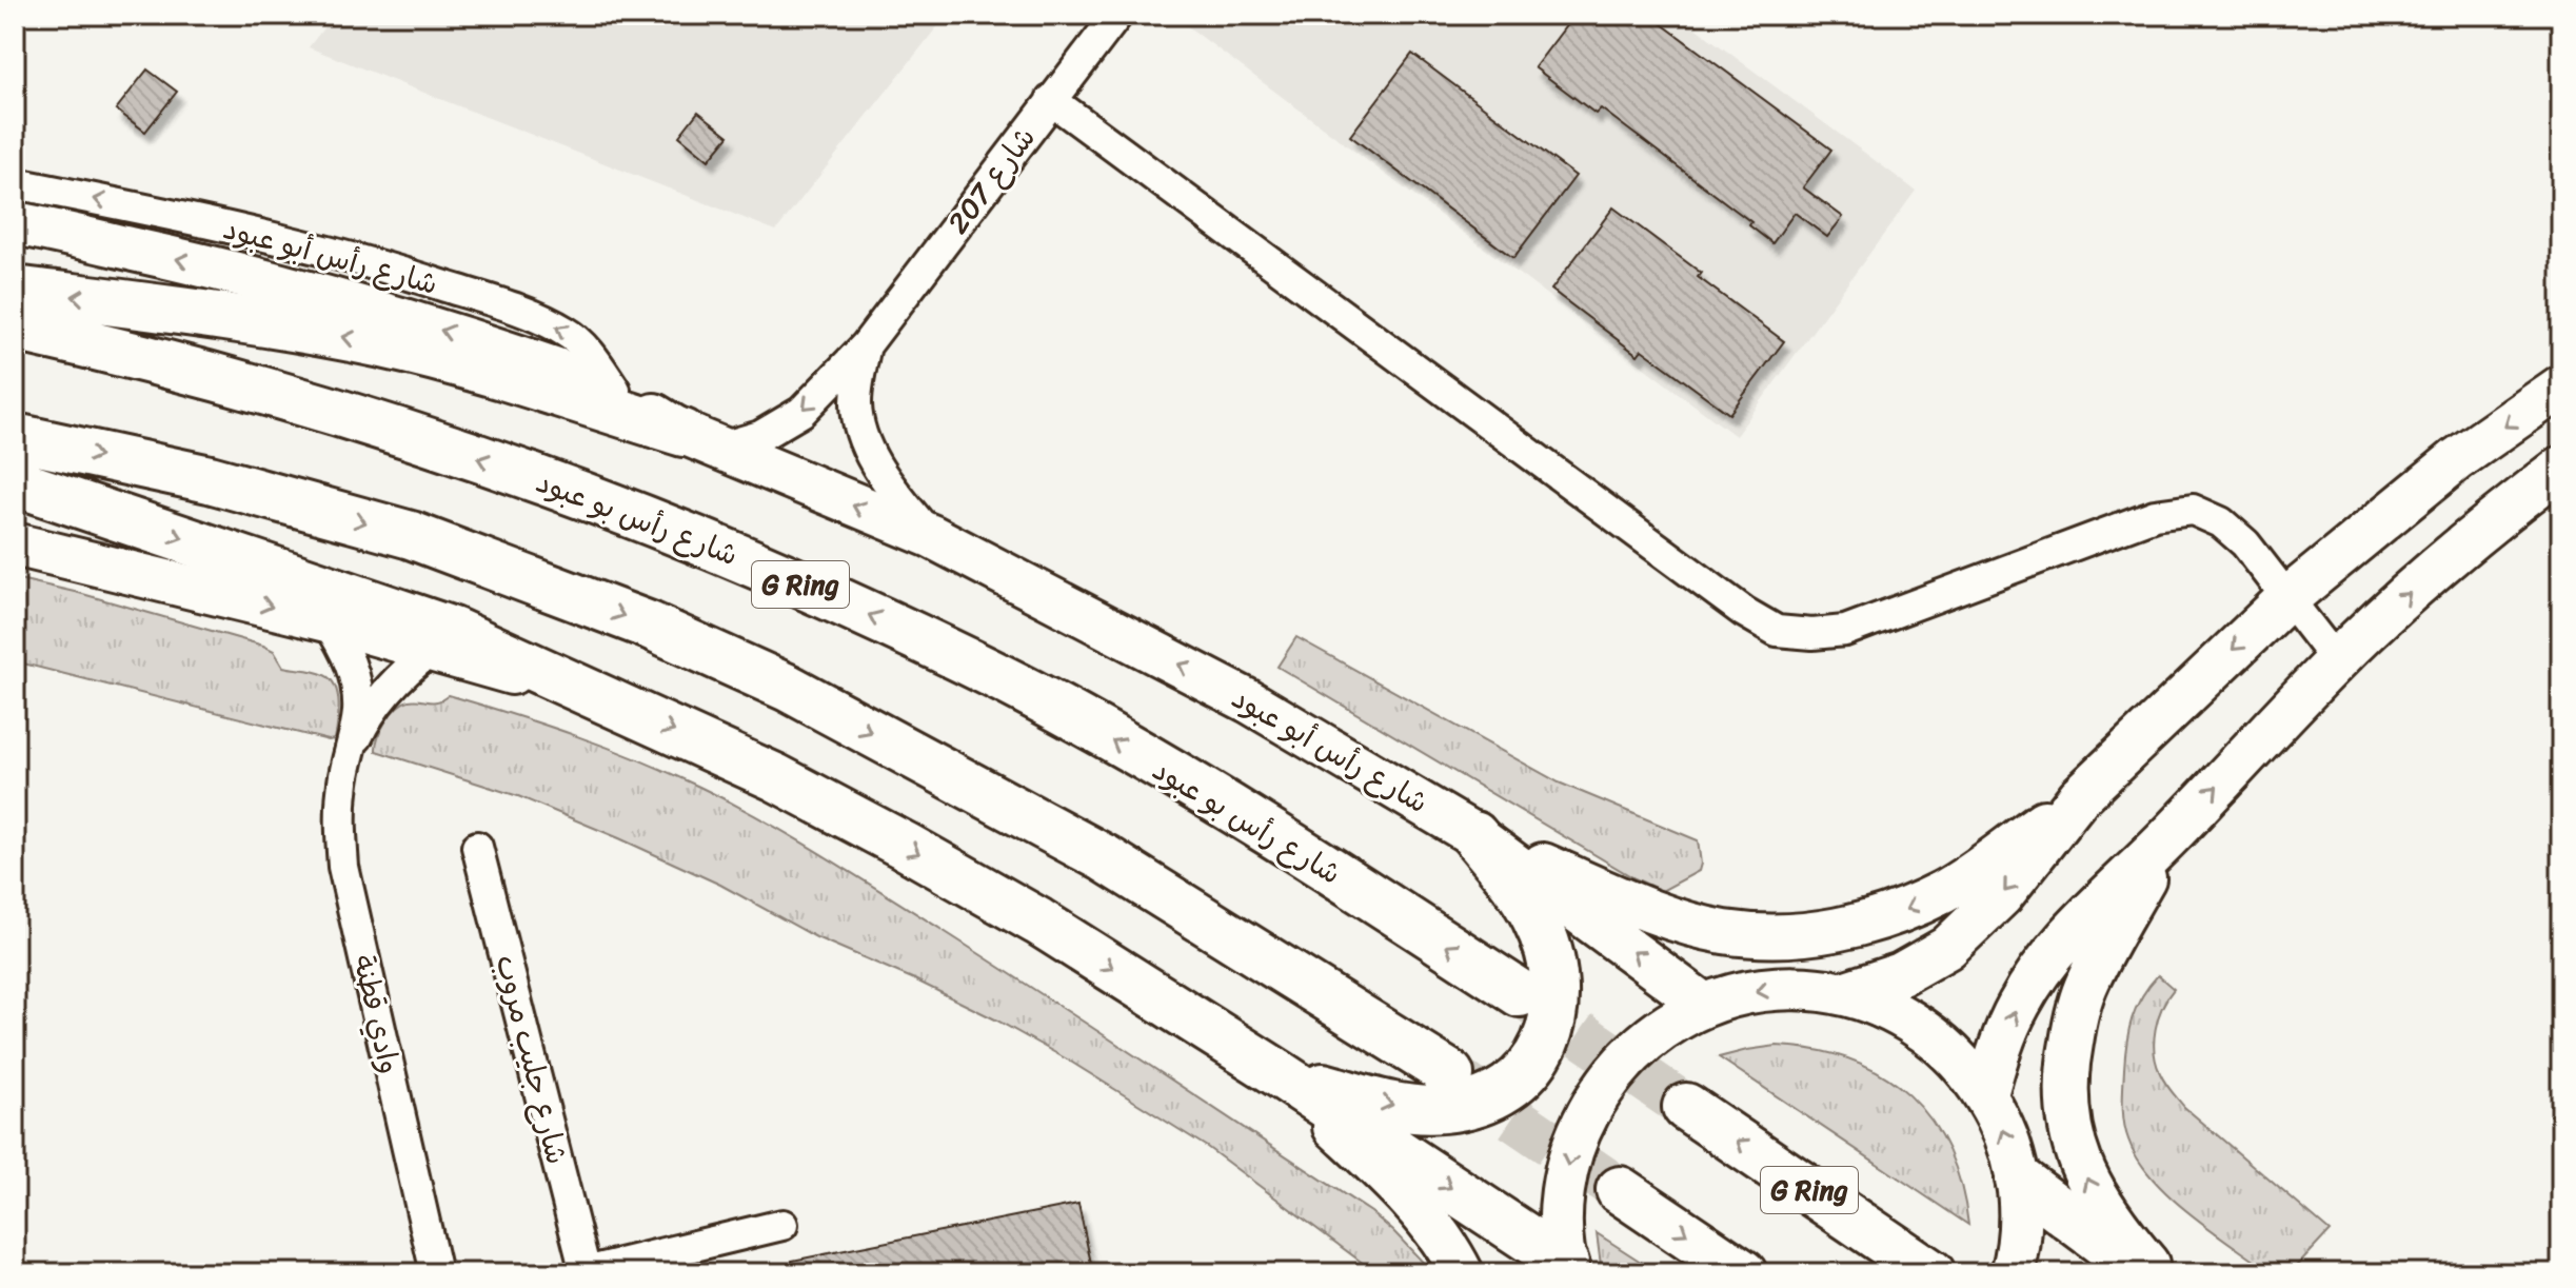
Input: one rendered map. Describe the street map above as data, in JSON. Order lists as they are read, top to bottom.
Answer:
{
  "streets": {
    "highway": ["شارع رأس بو عبود", "G Ring"],
    "street": [
      "شارع 207",
      "شارع رأس أبو عبود",
      "وادي قطنة",
      "شارع جليب مروب"
    ]
  },
  "crossings": [
    ["شارع 207", "شارع رأس أبو عبود"]
  ]
}
